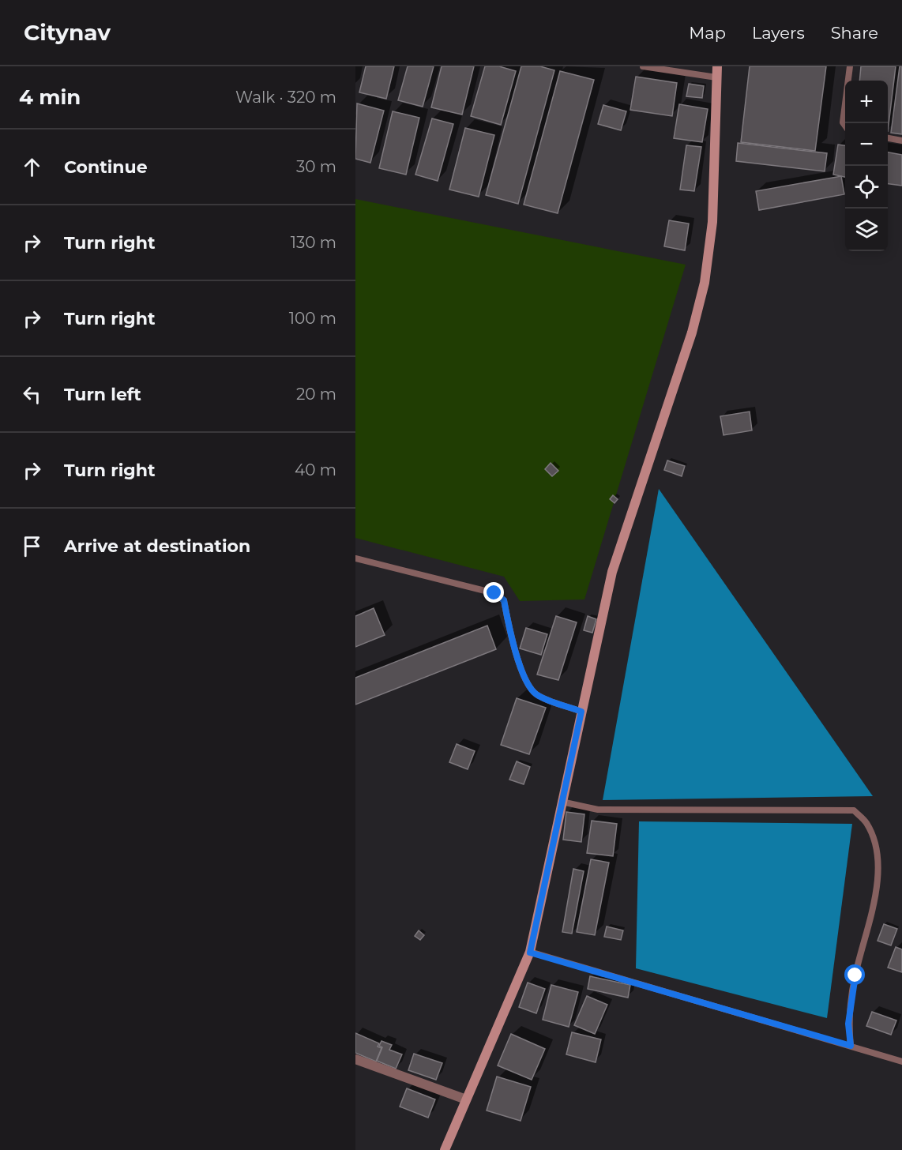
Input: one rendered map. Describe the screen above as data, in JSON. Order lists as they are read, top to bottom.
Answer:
{
  "page": {
    "header": "Citynav",
    "nav": ["Map", "Layers", "Share"],
    "heading": ["4 min", "Walk · 320 m"],
    "map_buttons": ["+", "−"],
    "list": [
      ["Continue", "30 m"],
      ["Turn right", "130 m"],
      ["Turn right", "100 m"],
      ["Turn left", "20 m"],
      ["Turn right", "40 m"],
      "Arrive at destination"
    ]
  }
}
